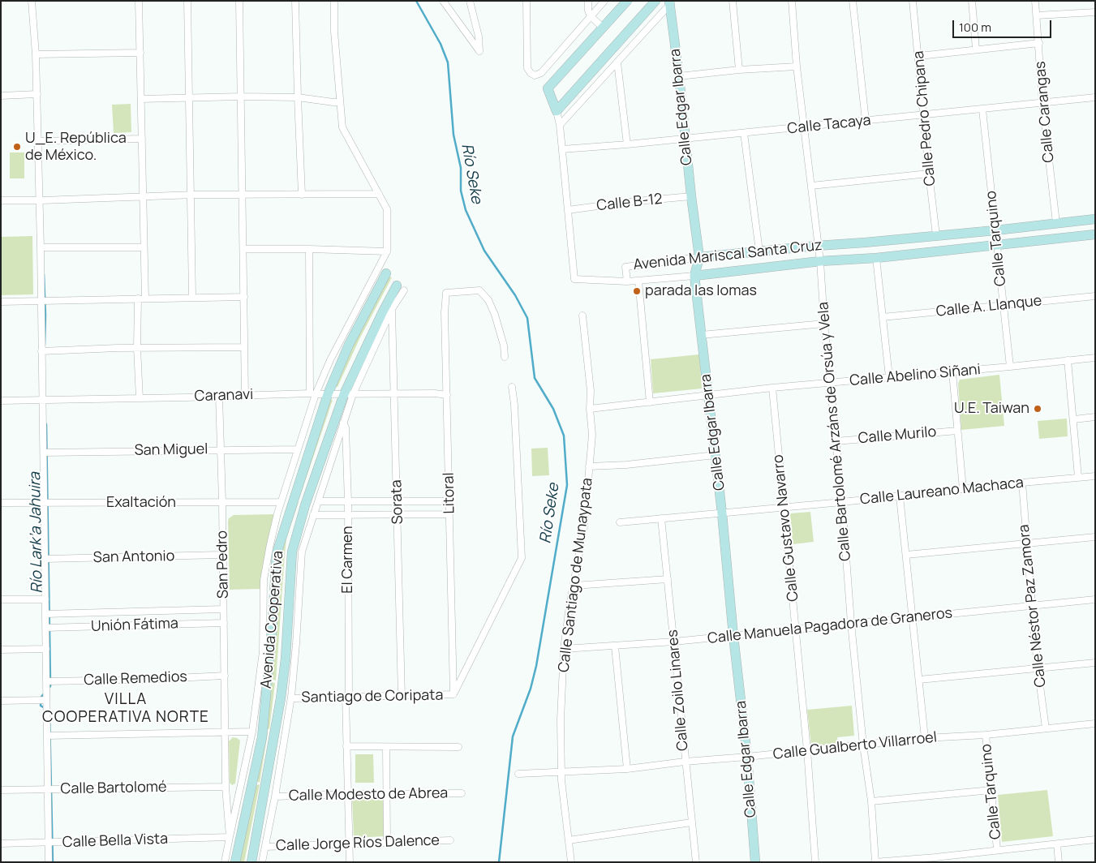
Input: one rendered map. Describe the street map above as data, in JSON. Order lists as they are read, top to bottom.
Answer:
{
  "streets": {
    "street": [
      "Calle Edgar Ibarra",
      "Calle Carangas",
      "Calle Pedro Chipana",
      "Calle Tacaya",
      "Calle B-12",
      "Calle Tarquino",
      "Avenida Mariscal Santa Cruz",
      "Calle A. Llanque",
      "Calle Abelino Siñani",
      "Caranavi",
      "Calle Bartolomé Arzáns de Orsúa y Vela",
      "Calle Murilo",
      "San Miguel",
      "Calle Laureano Machaca",
      "Litoral",
      "Sorata",
      "Exaltación",
      "Calle Gustavo Navarro",
      "San Antonio",
      "El Carmen",
      "San Pedro",
      "Calle Santiago de Munaypata",
      "Calle Néstor Paz Zamora",
      "Avenida Cooperativa",
      "Unión Fátima",
      "Calle Manuela Pagadora de Graneros",
      "Calle Remedios",
      "Calle Zoilo Linares",
      "Santiago de Coripata",
      "Calle Gualberto Villarroel",
      "Calle Bartolomé",
      "Calle Modesto de Abrea",
      "Calle Bella Vista",
      "Calle Jorge Ríos Dalence"
    ]
  },
  "crossings": [
    ["Calle Edgar Ibarra", "Calle Tacaya"],
    ["Calle Edgar Ibarra", "Calle B-12"],
    ["Calle Edgar Ibarra", "Avenida Mariscal Santa Cruz"],
    ["Calle Edgar Ibarra", "Calle Abelino Siñani"],
    ["Calle Edgar Ibarra", "Calle Laureano Machaca"],
    ["Calle Edgar Ibarra", "Calle Manuela Pagadora de Graneros"],
    ["Calle Edgar Ibarra", "Calle Gualberto Villarroel"],
    ["Calle Carangas", "Calle Tacaya"],
    ["Calle Carangas", "Avenida Mariscal Santa Cruz"],
    ["Calle Pedro Chipana", "Calle Tacaya"],
    ["Calle Pedro Chipana", "Avenida Mariscal Santa Cruz"],
    ["Calle Tacaya", "Calle Tarquino"],
    ["Calle Tacaya", "Calle Bartolomé Arzáns de Orsúa y Vela"],
    ["Calle Tarquino", "Avenida Mariscal Santa Cruz"],
    ["Calle Tarquino", "Calle A. Llanque"],
    ["Calle Tarquino", "Calle Abelino Siñani"],
    ["Calle Tarquino", "Calle Gualberto Villarroel"],
    ["Avenida Mariscal Santa Cruz", "Calle Bartolomé Arzáns de Orsúa y Vela"],
    ["Calle Abelino Siñani", "Calle Bartolomé Arzáns de Orsúa y Vela"],
    ["Calle Abelino Siñani", "Calle Gustavo Navarro"],
    ["Calle Abelino Siñani", "Calle Santiago de Munaypata"],
    ["Caranavi", "Litoral"],
    ["Caranavi", "Sorata"],
    ["Caranavi", "San Pedro"],
    ["Caranavi", "Avenida Cooperativa"],
    ["Calle Bartolomé Arzáns de Orsúa y Vela", "Calle Murilo"],
    ["Calle Bartolomé Arzáns de Orsúa y Vela", "Calle Laureano Machaca"],
    ["Calle Bartolomé Arzáns de Orsúa y Vela", "Calle Manuela Pagadora de Graneros"],
    ["Calle Bartolomé Arzáns de Orsúa y Vela", "Calle Gualberto Villarroel"],
    ["San Miguel", "San Pedro"],
    ["Calle Laureano Machaca", "Calle Gustavo Navarro"],
    ["Calle Laureano Machaca", "Calle Néstor Paz Zamora"],
    ["Calle Laureano Machaca", "Calle Zoilo Linares"],
    ["Litoral", "Santiago de Coripata"],
    ["Sorata", "Santiago de Coripata"],
    ["Exaltación", "San Pedro"],
    ["Calle Gustavo Navarro", "Calle Manuela Pagadora de Graneros"],
    ["Calle Gustavo Navarro", "Calle Gualberto Villarroel"],
    ["San Antonio", "San Pedro"],
    ["El Carmen", "Santiago de Coripata"],
    ["El Carmen", "Calle Modesto de Abrea"],
    ["El Carmen", "Calle Jorge Ríos Dalence"],
    ["San Pedro", "Unión Fátima"],
    ["San Pedro", "Calle Remedios"],
    ["San Pedro", "Calle Bartolomé"],
    ["San Pedro", "Calle Bella Vista"],
    ["Calle Santiago de Munaypata", "Calle Manuela Pagadora de Graneros"],
    ["Calle Santiago de Munaypata", "Calle Gualberto Villarroel"],
    ["Calle Néstor Paz Zamora", "Calle Manuela Pagadora de Graneros"],
    ["Calle Néstor Paz Zamora", "Calle Gualberto Villarroel"],
    ["Calle Manuela Pagadora de Graneros", "Calle Zoilo Linares"],
    ["Calle Zoilo Linares", "Calle Gualberto Villarroel"]
  ],
  "districts": ["VILLA COOPERATIVA NORTE"],
  "water": ["Río Seke", "Río Lark’a Jahuira"],
  "places": ["U_E. República de México.", "parada las lomas", "U.E. Taiwan"],
  "scale_bar": "100 m"
}
